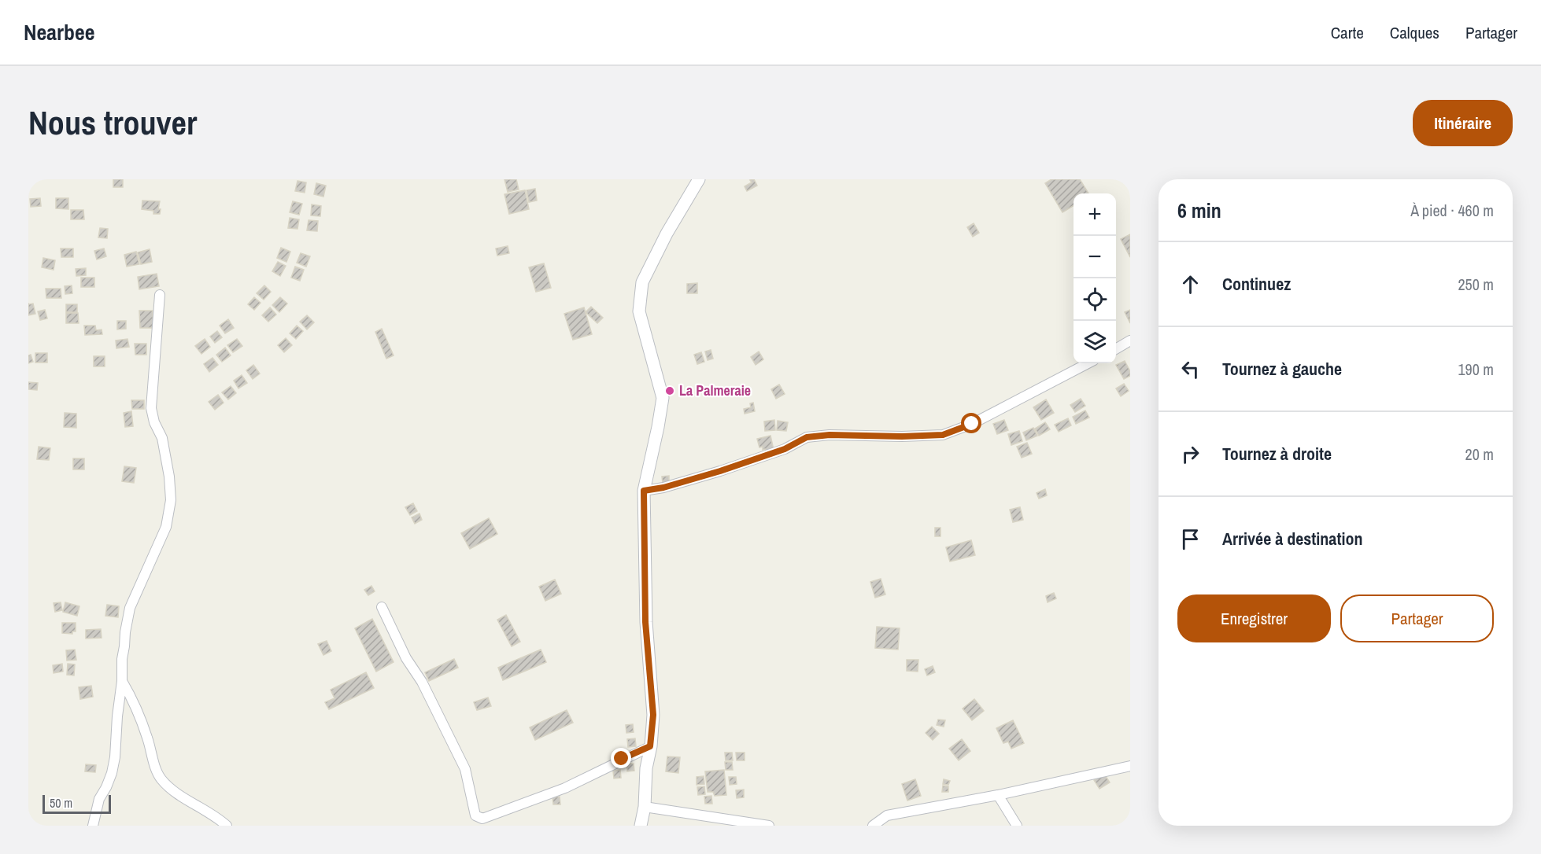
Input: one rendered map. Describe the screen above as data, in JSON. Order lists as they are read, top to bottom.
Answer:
{
  "places": ["La Palmeraie"],
  "scale_bar": "50 m",
  "page": {
    "header": "Nearbee",
    "nav": ["Carte", "Calques", "Partager"],
    "buttons": [
      "Itinéraire",
      ["Enregistrer", "Partager"]
    ],
    "title": "Nous trouver",
    "heading": ["6 min", "À pied · 460 m"],
    "map_buttons": ["+", "−"],
    "list": [
      ["Continuez", "250 m"],
      ["Tournez à gauche", "190 m"],
      ["Tournez à droite", "20 m"],
      "Arrivée à destination"
    ],
    "scale": "50 m"
  }
}
